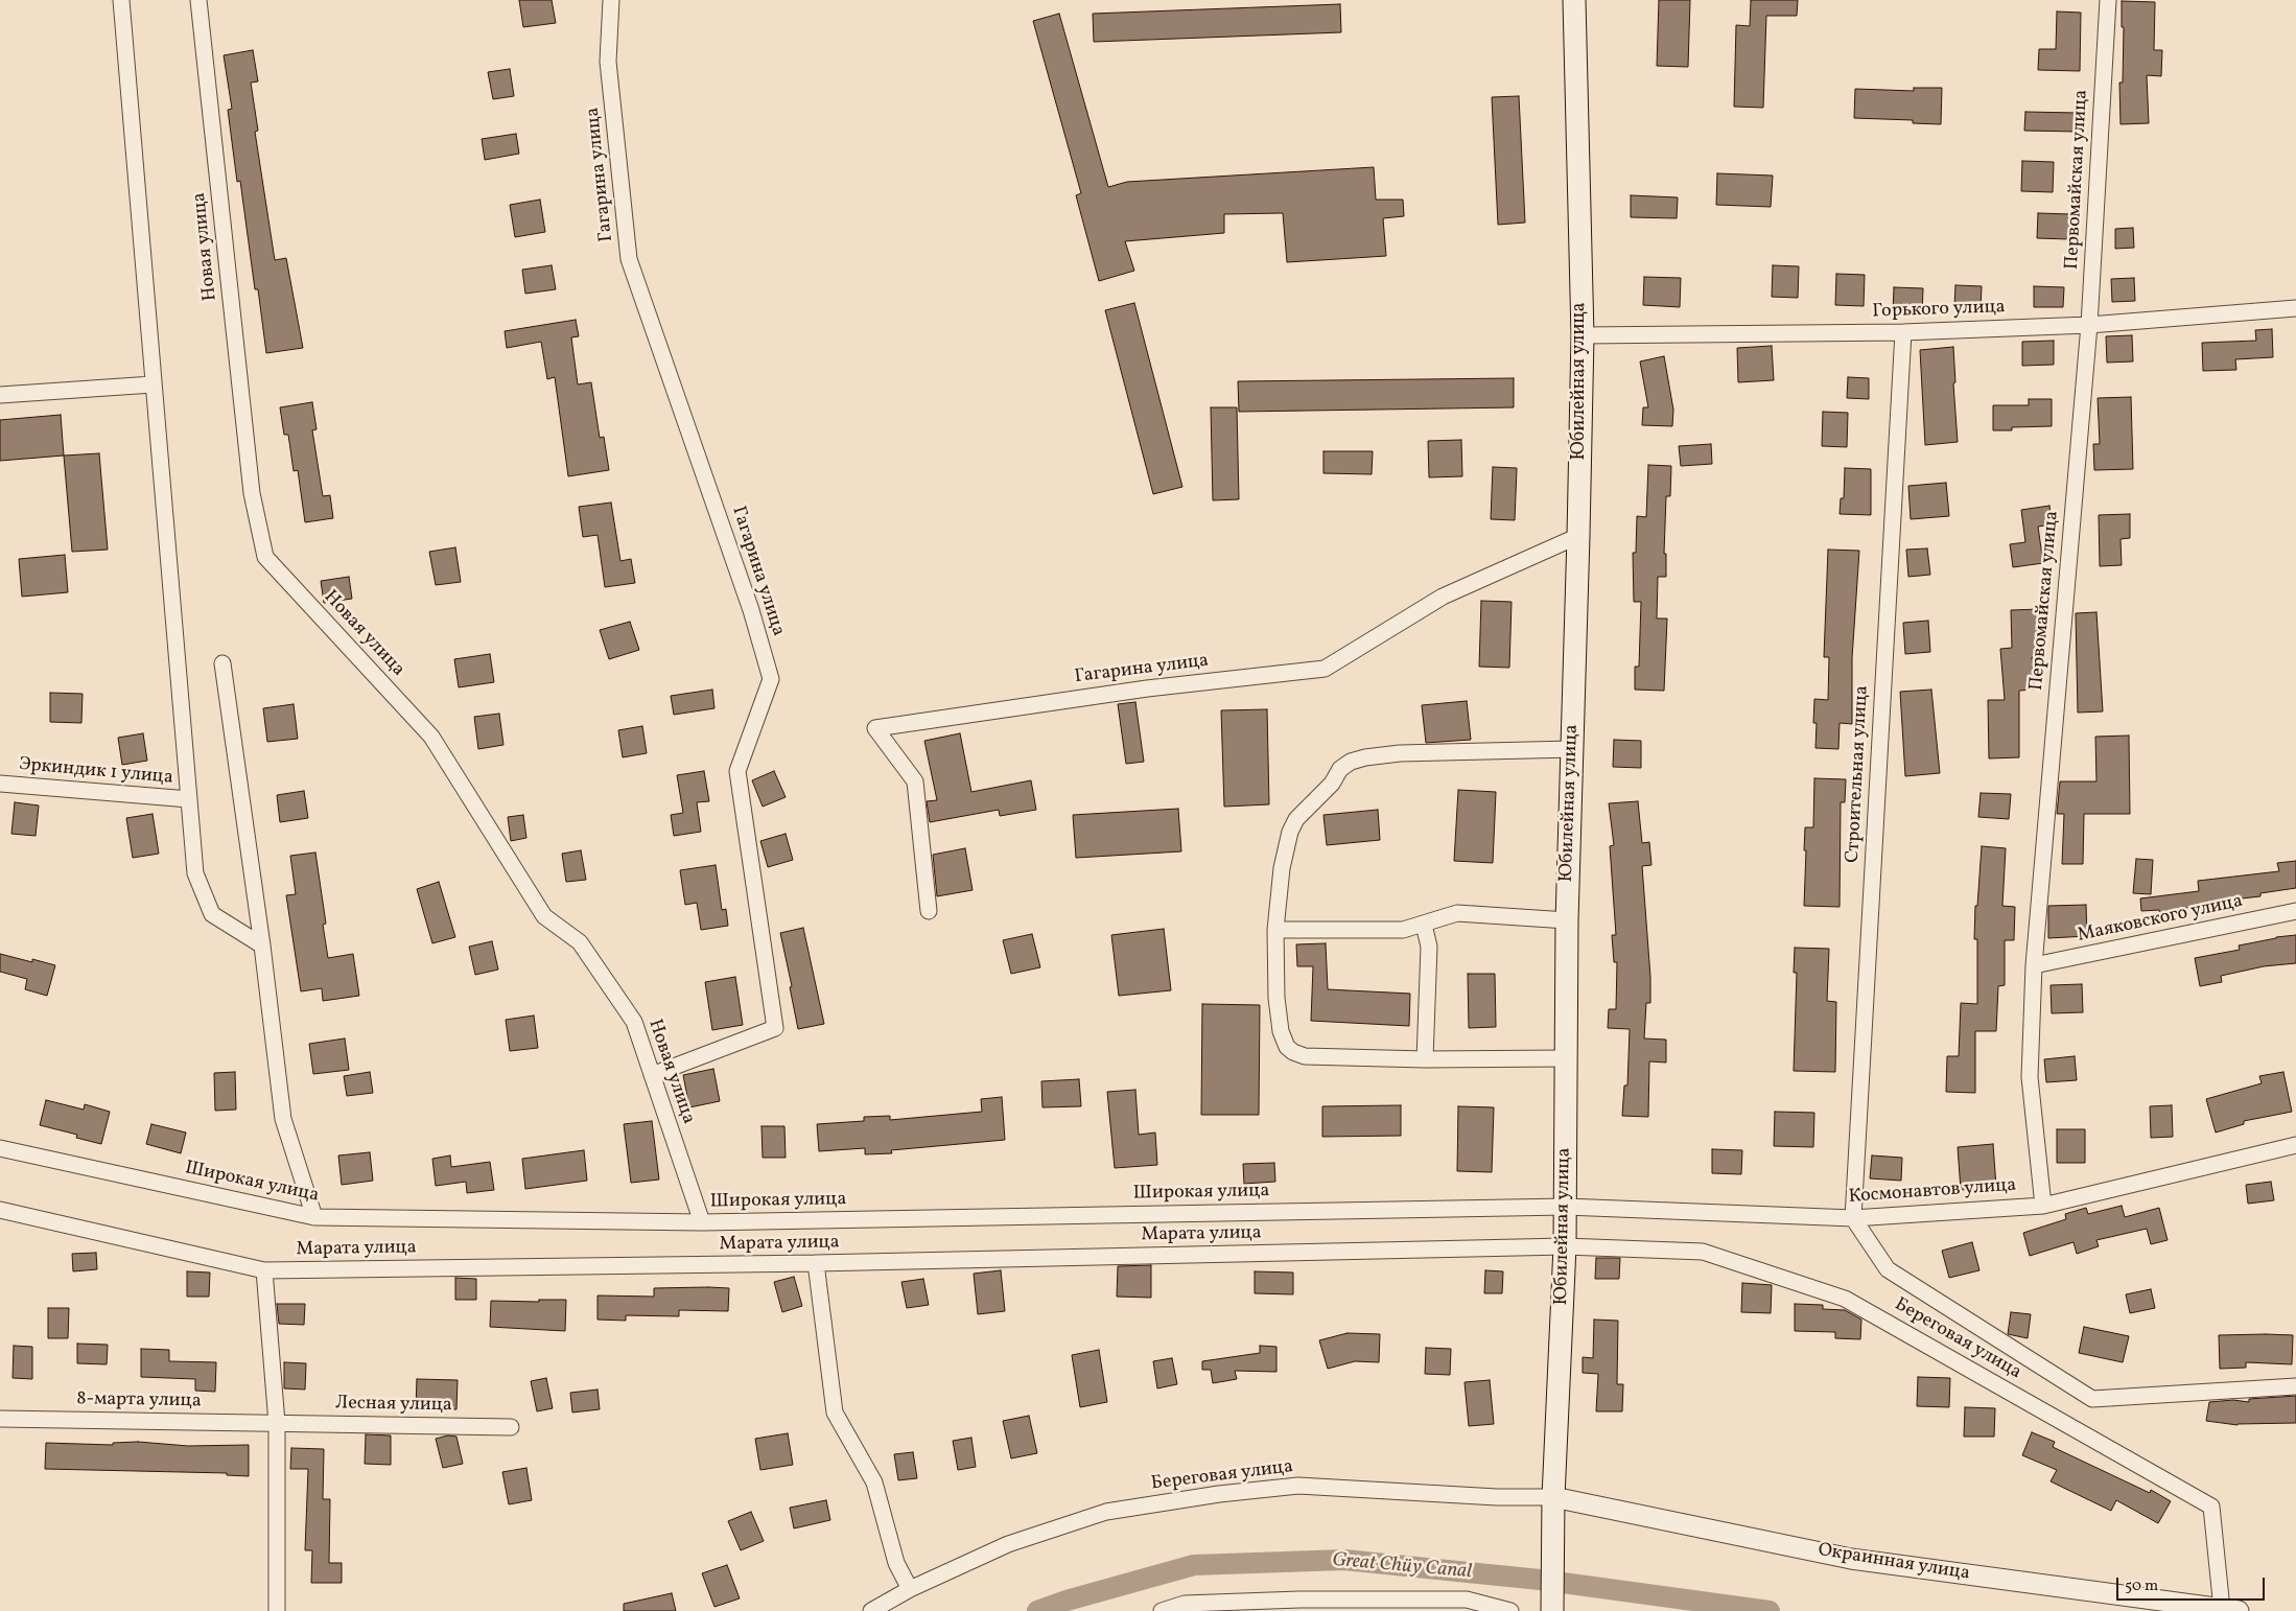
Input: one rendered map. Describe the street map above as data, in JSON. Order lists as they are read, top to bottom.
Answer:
{
  "streets": {
    "main road": ["Юбилейная улица"],
    "street": [
      "Гагарина улица",
      "Первомайская улица",
      "Новая улица",
      "Горького улица",
      "Эркиндик 1 улица",
      "Строительная улица",
      "Маяковского улица",
      "Широкая улица",
      "Космонавтов улица",
      "Марата улица",
      "Береговая улица",
      "8-марта улица",
      "Лесная улица",
      "Окраинная улица"
    ]
  },
  "crossings": [
    ["Гагарина улица", "Новая улица"],
    ["Гагарина улица", "Юбилейная улица"],
    ["Первомайская улица", "Горького улица"],
    ["Первомайская улица", "Маяковского улица"],
    ["Первомайская улица", "Космонавтов улица"],
    ["Новая улица", "Широкая улица"],
    ["Горького улица", "Юбилейная улица"],
    ["Горького улица", "Строительная улица"],
    ["Юбилейная улица", "Широкая улица"],
    ["Юбилейная улица", "Космонавтов улица"],
    ["Юбилейная улица", "Марата улица"],
    ["Юбилейная улица", "Береговая улица"],
    ["Юбилейная улица", "Окраинная улица"],
    ["Строительная улица", "Космонавтов улица"],
    ["Строительная улица", "Береговая улица"],
    ["Широкая улица", "Космонавтов улица"],
    ["Космонавтов улица", "Береговая улица"],
    ["Марата улица", "Береговая улица"],
    ["Береговая улица", "Окраинная улица"],
    ["8-марта улица", "Лесная улица"]
  ],
  "water": ["Great Chüy Canal"],
  "scale_bar": "50 m"
}
